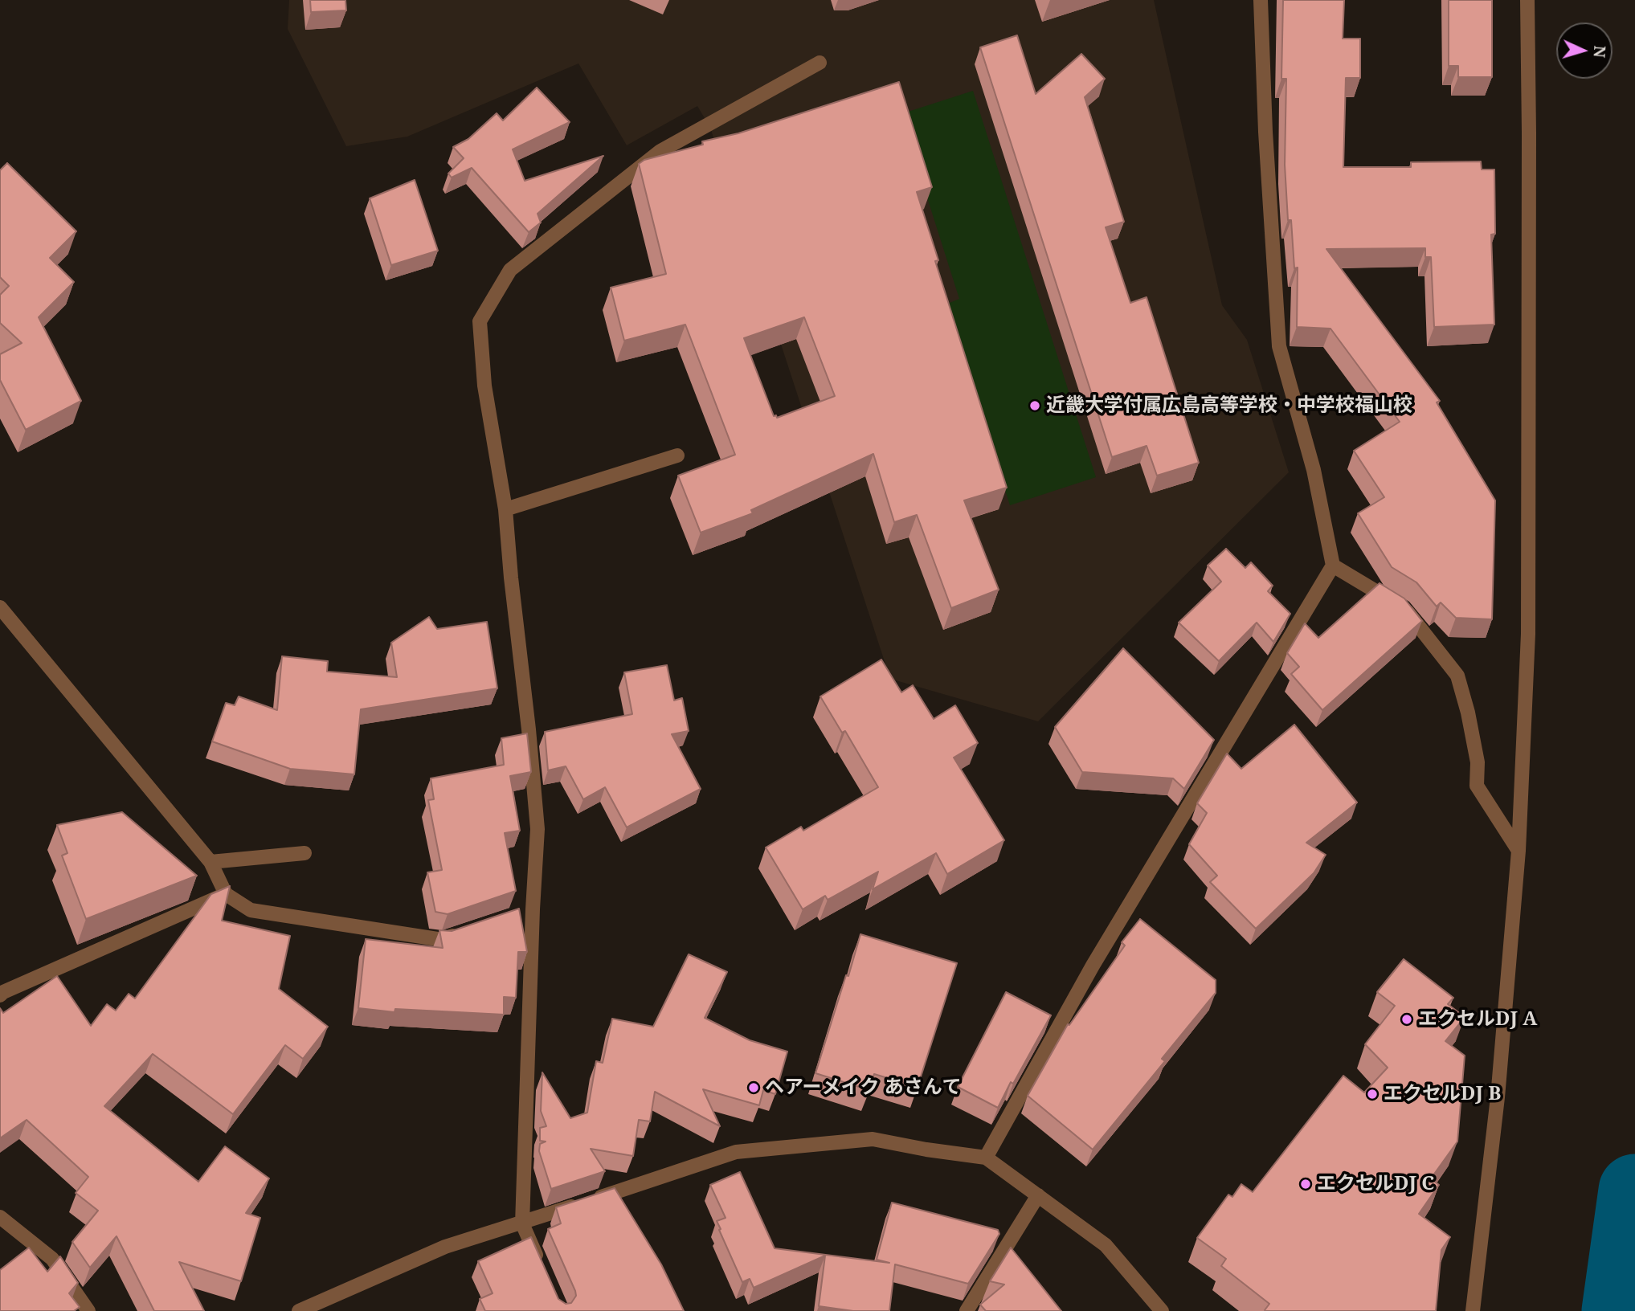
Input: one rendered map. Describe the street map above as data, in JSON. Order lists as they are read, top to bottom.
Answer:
{
  "places": [
    "近畿大学付属広島高等学校・中学校福山校",
    "エクセルDJ A",
    "ヘアーメイク あさんて",
    "エクセルDJ B",
    "エクセルDJ C"
  ],
  "north": "right"
}
